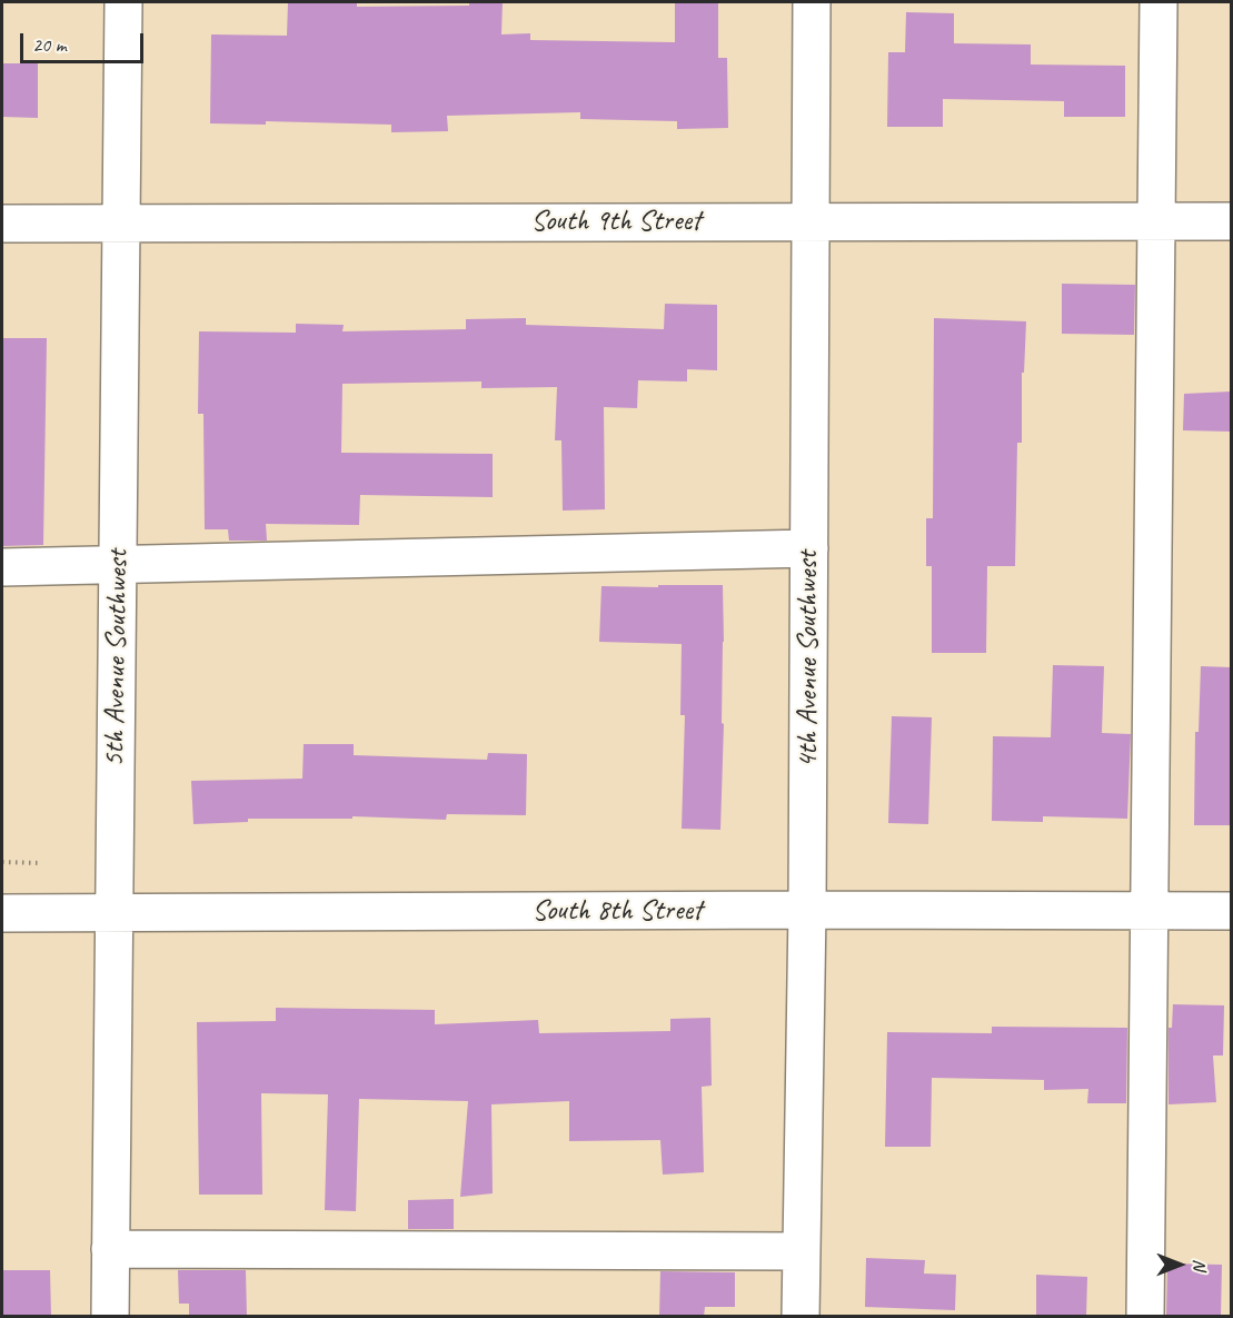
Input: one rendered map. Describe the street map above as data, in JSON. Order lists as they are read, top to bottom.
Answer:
{
  "streets": {
    "street": [
      "South 9th Street",
      "5th Avenue Southwest",
      "4th Avenue Southwest",
      "South 8th Street"
    ]
  },
  "crossings": [
    ["South 9th Street", "5th Avenue Southwest"],
    ["South 9th Street", "4th Avenue Southwest"],
    ["5th Avenue Southwest", "South 8th Street"],
    ["4th Avenue Southwest", "South 8th Street"]
  ],
  "scale_bar": "20 m",
  "north": "right"
}
